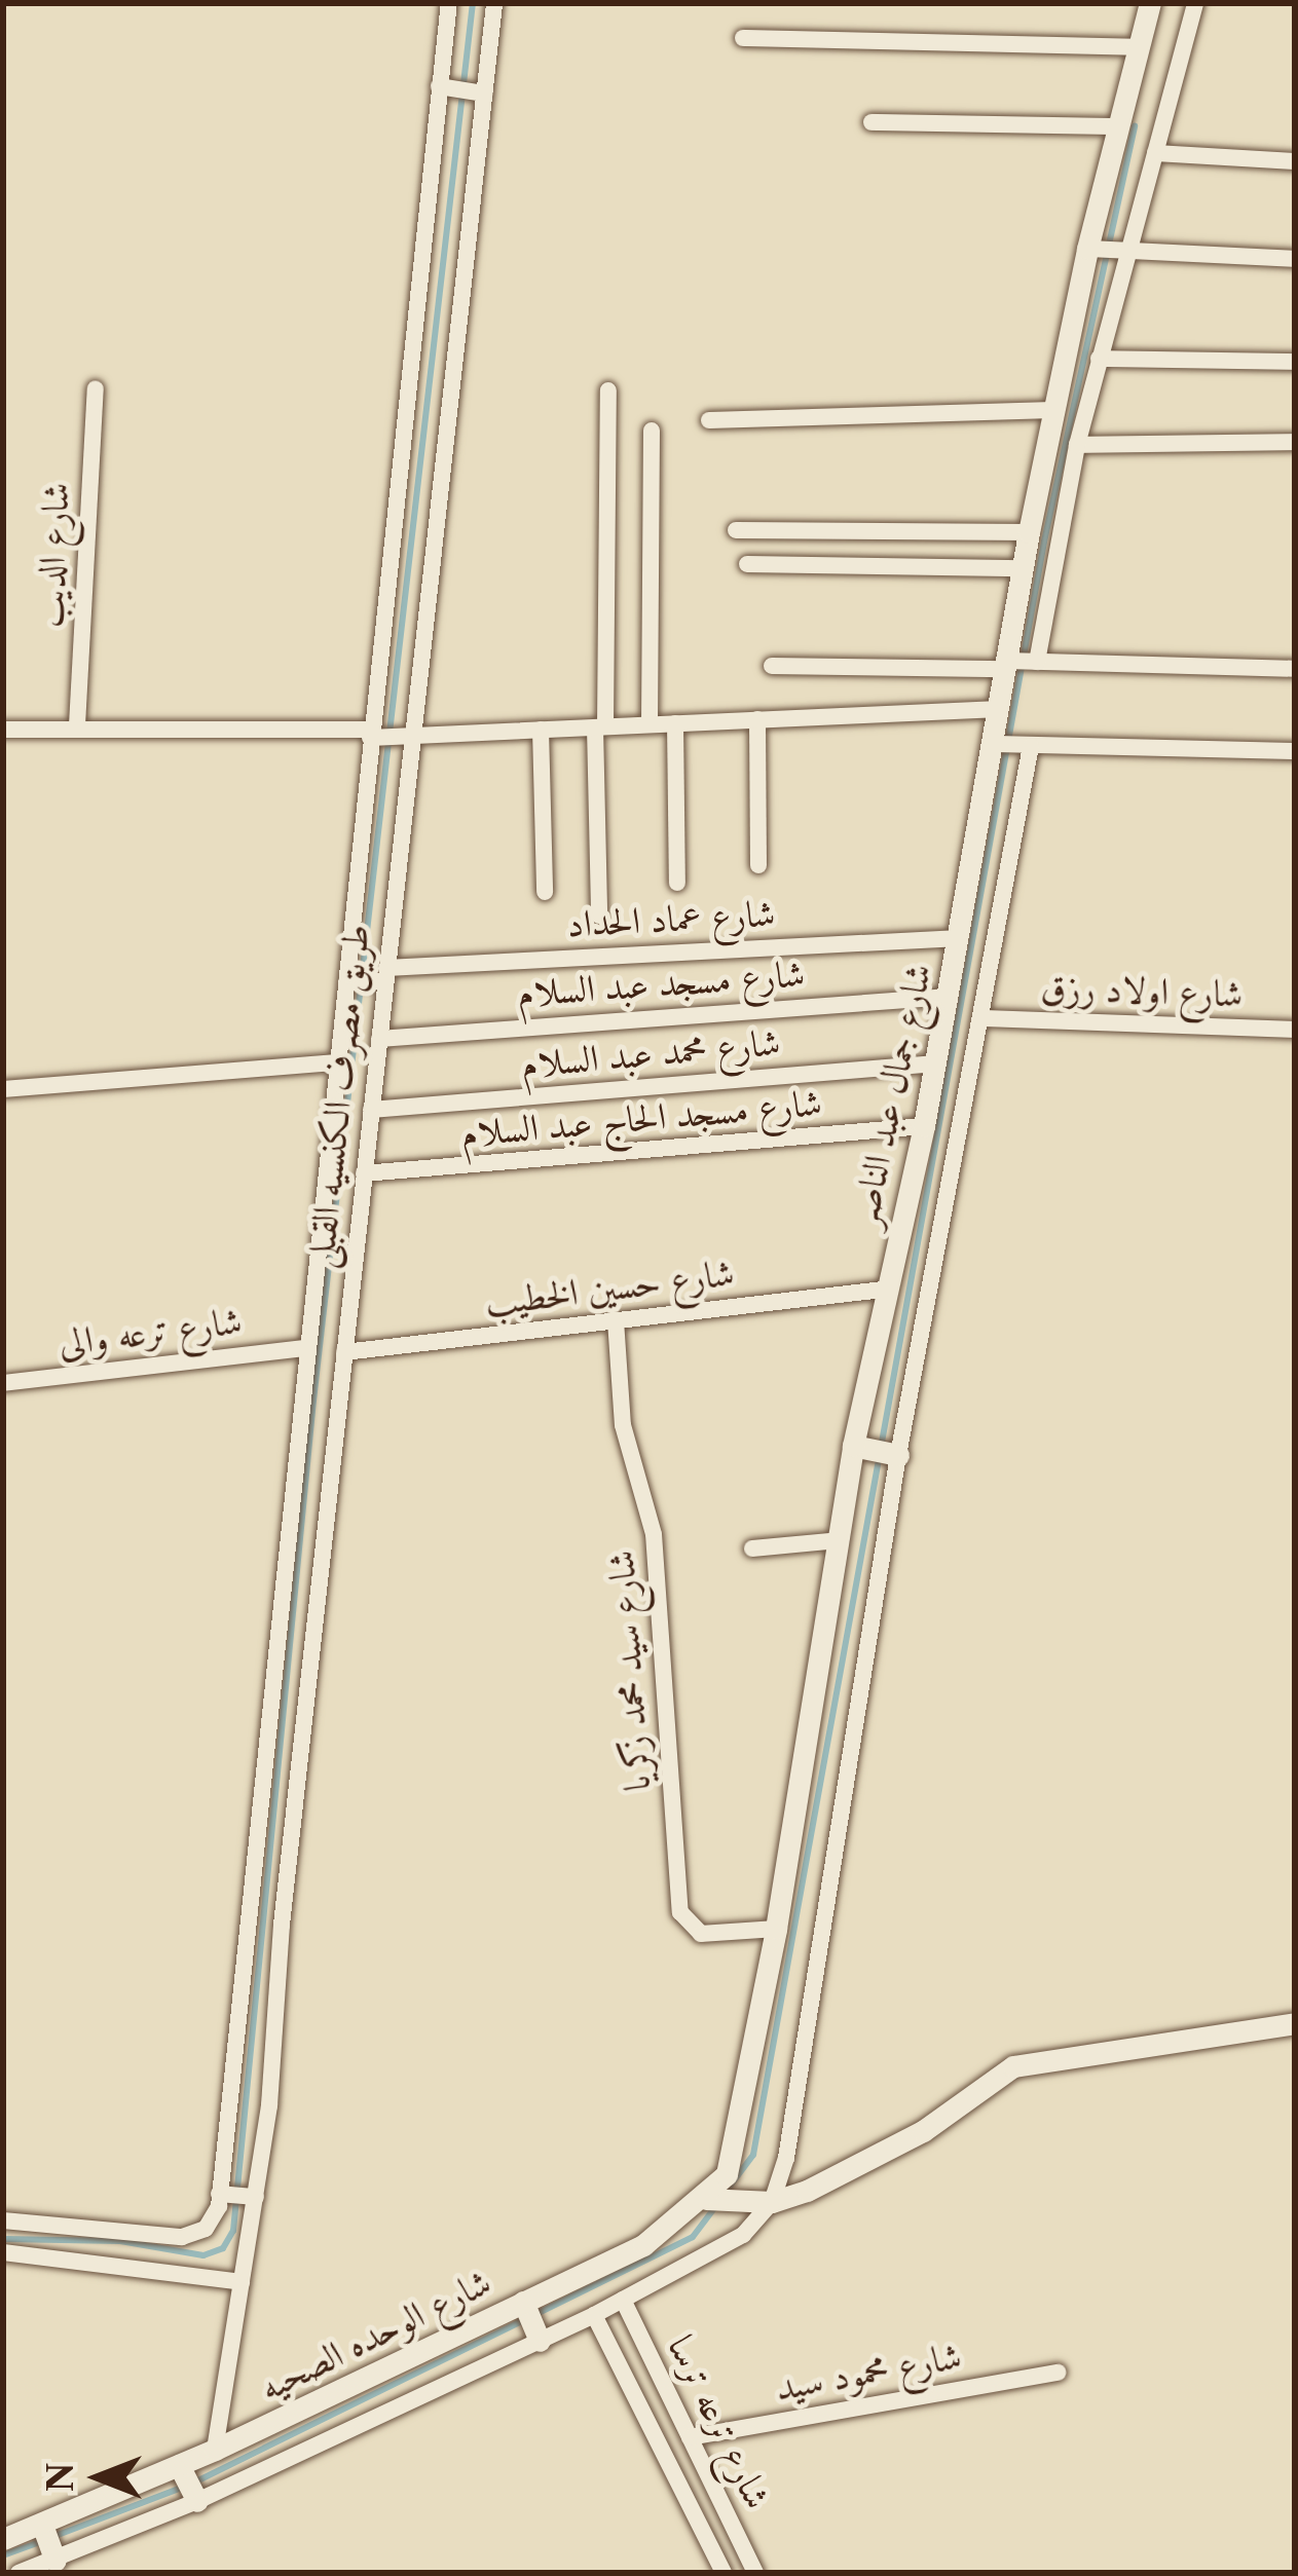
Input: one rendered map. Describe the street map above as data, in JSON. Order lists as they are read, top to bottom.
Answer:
{
  "streets": {
    "street": [
      "شارع الديب",
      "شارع عماد الحداد",
      "شارع مسجد عبد السلام",
      "شارع اولاد رزق",
      "شارع محمد عبد السلام",
      "شارع جمال عبد الناصر",
      "طريق مصرف الكنسيه القبلى",
      "شارع مسجد الحاج عبد السلام",
      "شارع حسين الخطيب",
      "شارع ترعه والى",
      "شارع سيد محمد زكريا",
      "شارع الوحده الصحيه",
      "شارع محمود سيد",
      "شارع ترعه ترسا"
    ]
  },
  "crossings": [
    ["شارع عماد الحداد", "شارع جمال عبد الناصر"],
    ["شارع عماد الحداد", "طريق مصرف الكنسيه القبلى"],
    ["شارع مسجد عبد السلام", "شارع جمال عبد الناصر"],
    ["شارع مسجد عبد السلام", "طريق مصرف الكنسيه القبلى"],
    ["شارع اولاد رزق", "شارع جمال عبد الناصر"],
    ["شارع محمد عبد السلام", "شارع جمال عبد الناصر"],
    ["شارع محمد عبد السلام", "طريق مصرف الكنسيه القبلى"],
    ["شارع جمال عبد الناصر", "شارع مسجد الحاج عبد السلام"],
    ["شارع جمال عبد الناصر", "شارع حسين الخطيب"],
    ["شارع جمال عبد الناصر", "شارع سيد محمد زكريا"],
    ["شارع جمال عبد الناصر", "شارع الوحده الصحيه"],
    ["طريق مصرف الكنسيه القبلى", "شارع مسجد الحاج عبد السلام"],
    ["طريق مصرف الكنسيه القبلى", "شارع حسين الخطيب"],
    ["طريق مصرف الكنسيه القبلى", "شارع ترعه والى"],
    ["طريق مصرف الكنسيه القبلى", "شارع الوحده الصحيه"],
    ["شارع حسين الخطيب", "شارع سيد محمد زكريا"],
    ["شارع الوحده الصحيه", "شارع ترعه ترسا"],
    ["شارع محمود سيد", "شارع ترعه ترسا"]
  ],
  "north": "left"
}
